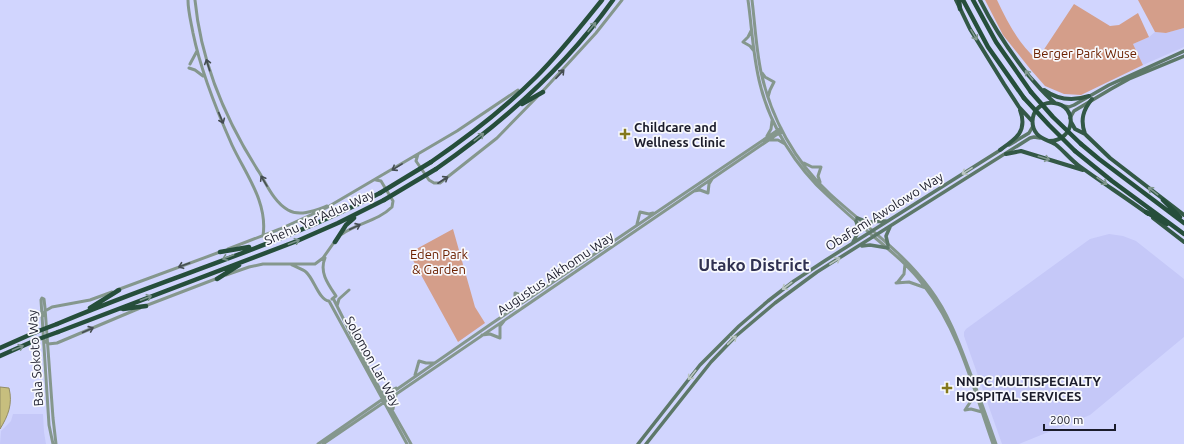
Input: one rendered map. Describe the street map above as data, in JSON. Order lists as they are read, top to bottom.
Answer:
{
  "streets": {
    "highway": ["Shehu Yar'Adua Way"],
    "main road": ["Obafemi Awolowo Way"],
    "street": ["Augustus Aikhomu Way", "Bala Sokoto Way", "Solomon Lar Way"]
  },
  "crossings": [
    ["Augustus Aikhomu Way", "Solomon Lar Way"]
  ],
  "districts": ["Utako District"],
  "parks": ["Berger Park Wuse", "Eden Park & Garden"],
  "places": {
    "health": ["Childcare and Wellness Clinic", "NNPC MULTISPECIALTY HOSPITAL SERVICES"]
  },
  "scale_bar": "200 m"
}
